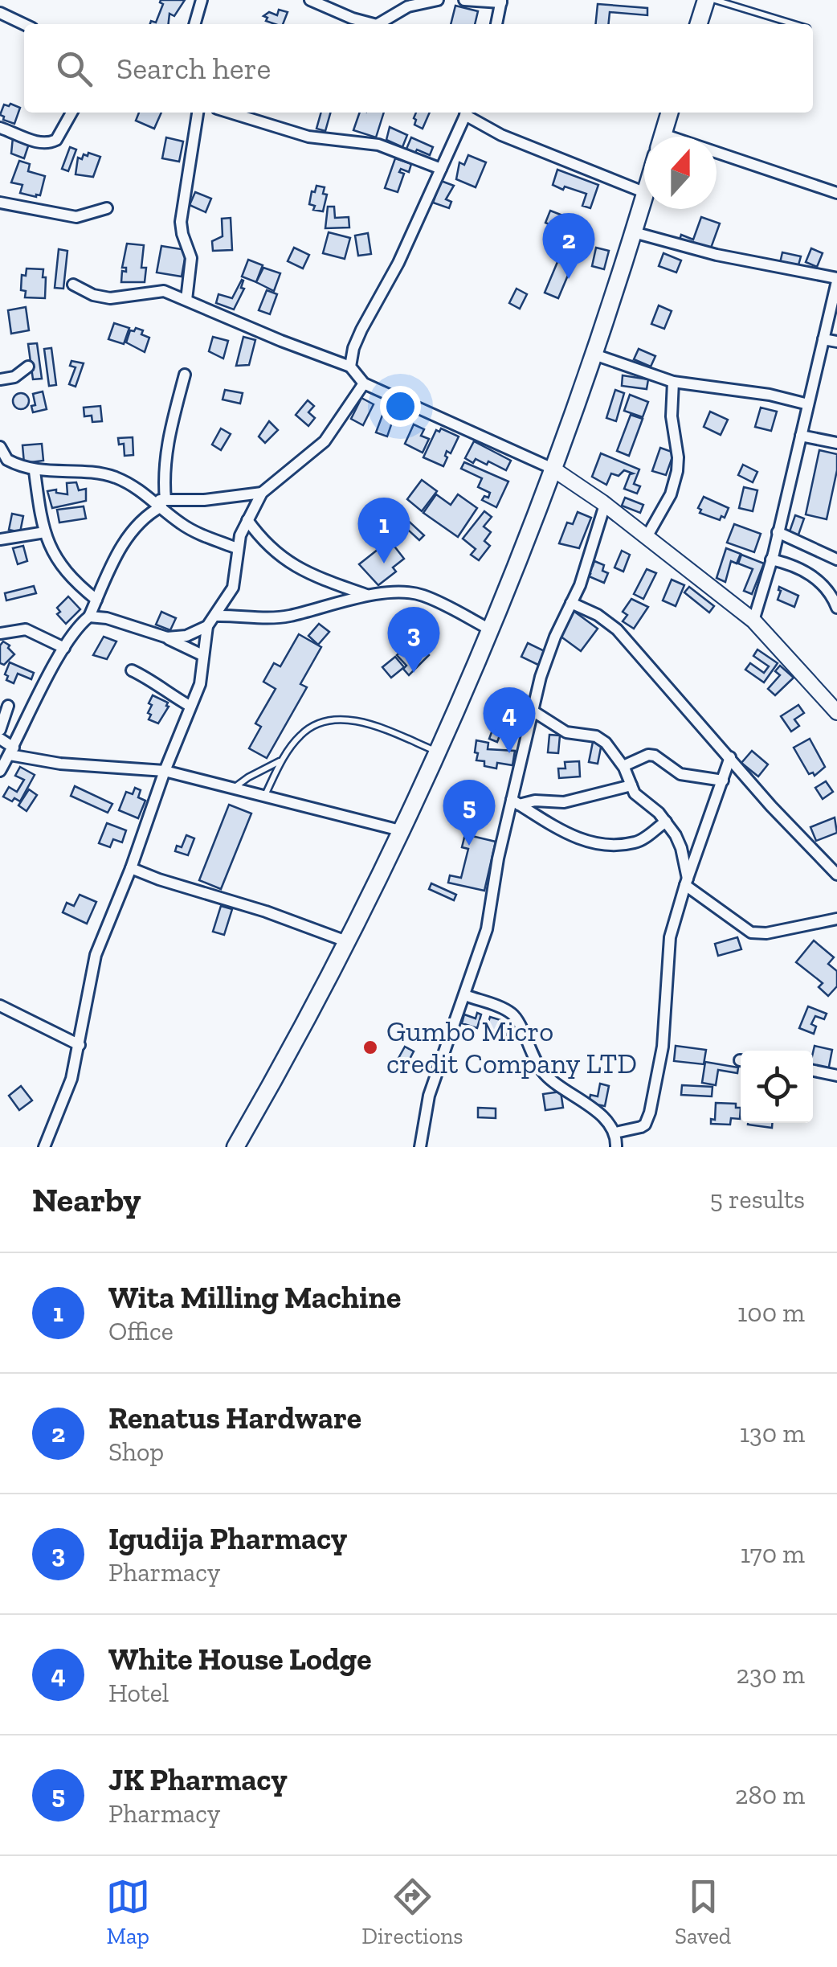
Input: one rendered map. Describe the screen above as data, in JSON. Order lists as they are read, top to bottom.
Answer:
{
  "places": ["Gumbo Micro credit Company LTD"],
  "north": "top",
  "page": {
    "search": "Search here",
    "pins": [
      "2",
      "1",
      "3",
      "4",
      "5"
    ],
    "heading": ["Nearby", "5 results"],
    "list": [
      {
        "mark": "1",
        "name": "Wita Milling Machine",
        "note": "Office",
        "value": "100 m"
      },
      {
        "mark": "2",
        "name": "Renatus Hardware",
        "note": "Shop",
        "value": "130 m"
      },
      {
        "mark": "3",
        "name": "Igudija Pharmacy",
        "note": "Pharmacy",
        "value": "170 m"
      },
      {
        "mark": "4",
        "name": "White House Lodge",
        "note": "Hotel",
        "value": "230 m"
      },
      {
        "mark": "5",
        "name": "JK Pharmacy",
        "note": "Pharmacy",
        "value": "280 m"
      }
    ],
    "nav": ["Map", "Directions", "Saved"]
  }
}
